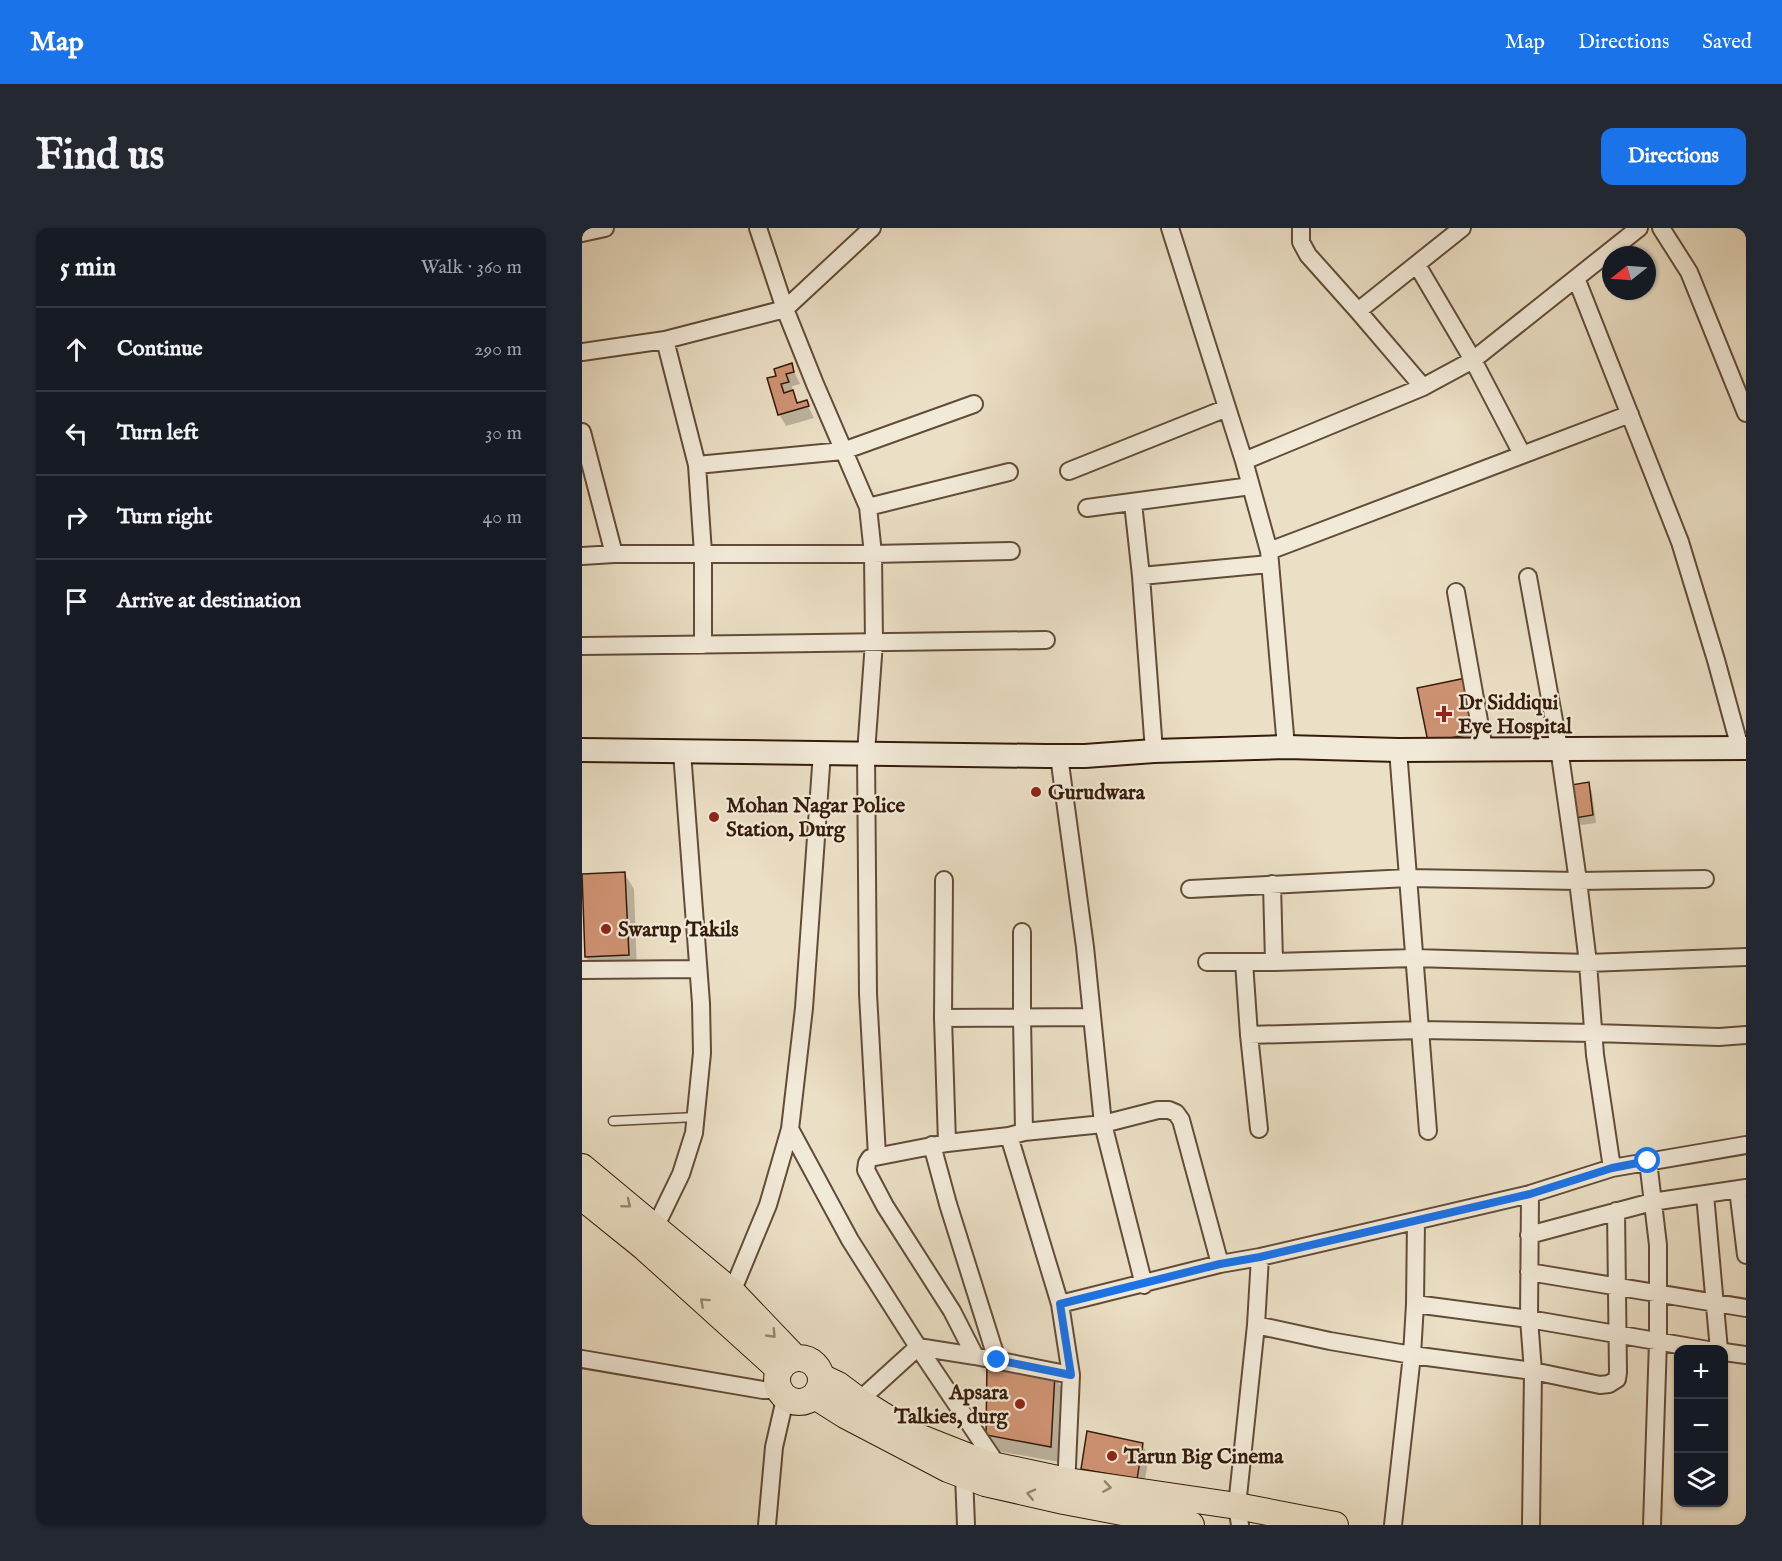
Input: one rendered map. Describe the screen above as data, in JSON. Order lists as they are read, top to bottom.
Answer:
{
  "places": {
    "health": ["Dr Siddiqui Eye Hospital"],
    "other": [
      "Gurudwara",
      "Mohan Nagar Police Station, Durg",
      "Swarup Takils",
      "Apsara Talkies, durg",
      "Tarun Big Cinema"
    ]
  },
  "north": "left",
  "page": {
    "header": "Map",
    "nav": ["Map", "Directions", "Saved"],
    "buttons": "Directions",
    "title": "Find us",
    "heading": ["5 min", "Walk · 360 m"],
    "list": [
      ["Continue", "290 m"],
      ["Turn left", "30 m"],
      ["Turn right", "40 m"],
      "Arrive at destination"
    ],
    "map_buttons": ["+", "−"]
  }
}
